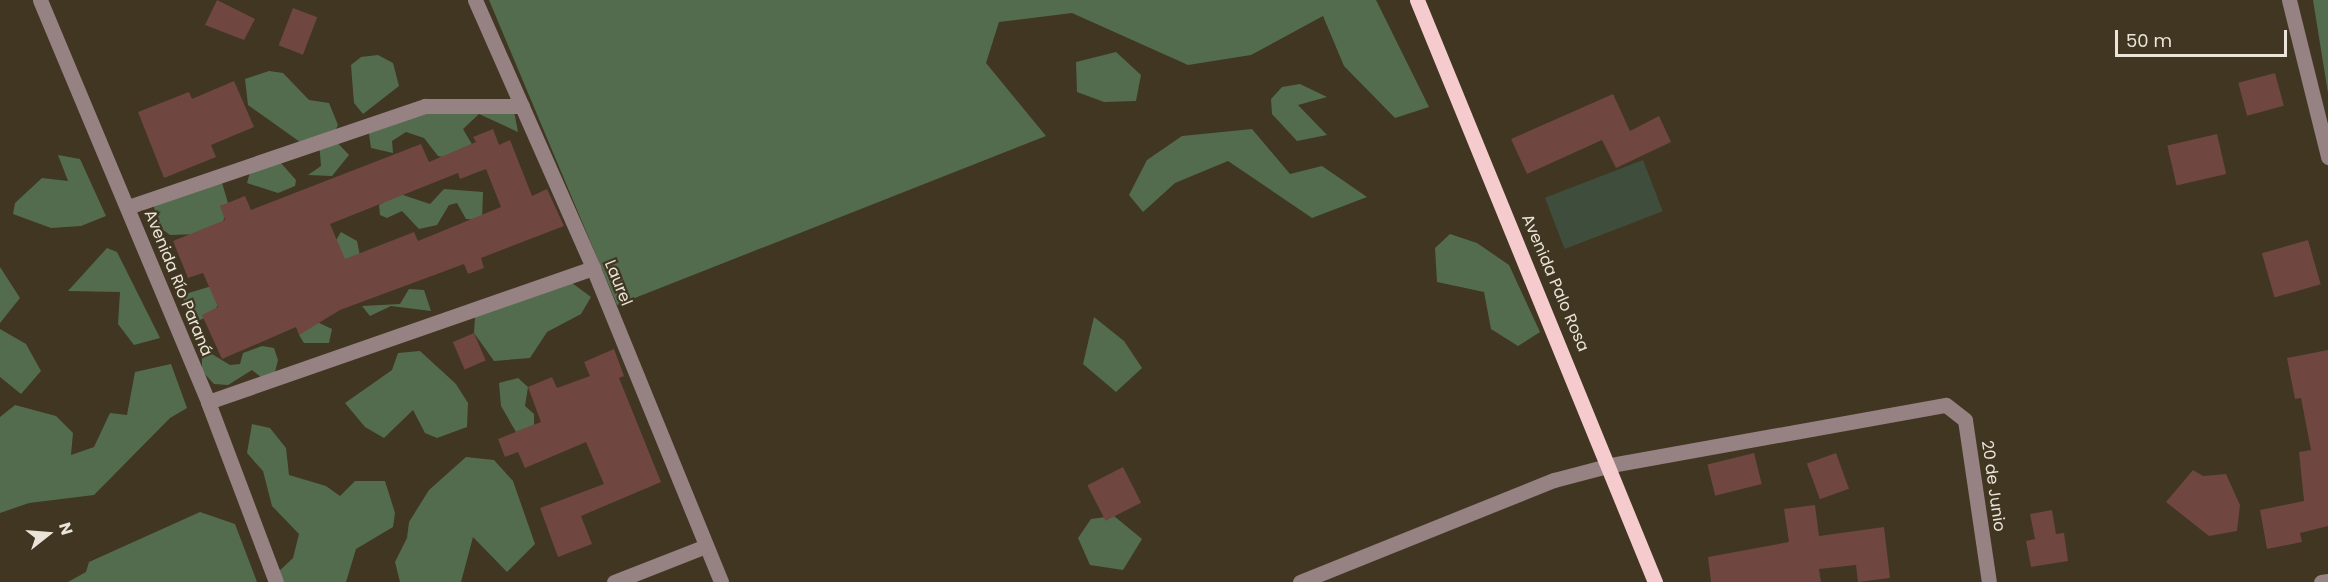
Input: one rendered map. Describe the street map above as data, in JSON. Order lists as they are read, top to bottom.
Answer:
{
  "streets": {
    "main road": ["Avenida Palo Rosa"],
    "street": ["Avenida Río Paraná", "Laurel", "20 de Junio"]
  },
  "crossings": [
    ["Avenida Palo Rosa", "20 de Junio"]
  ],
  "scale_bar": "50 m",
  "north": "right"
}
